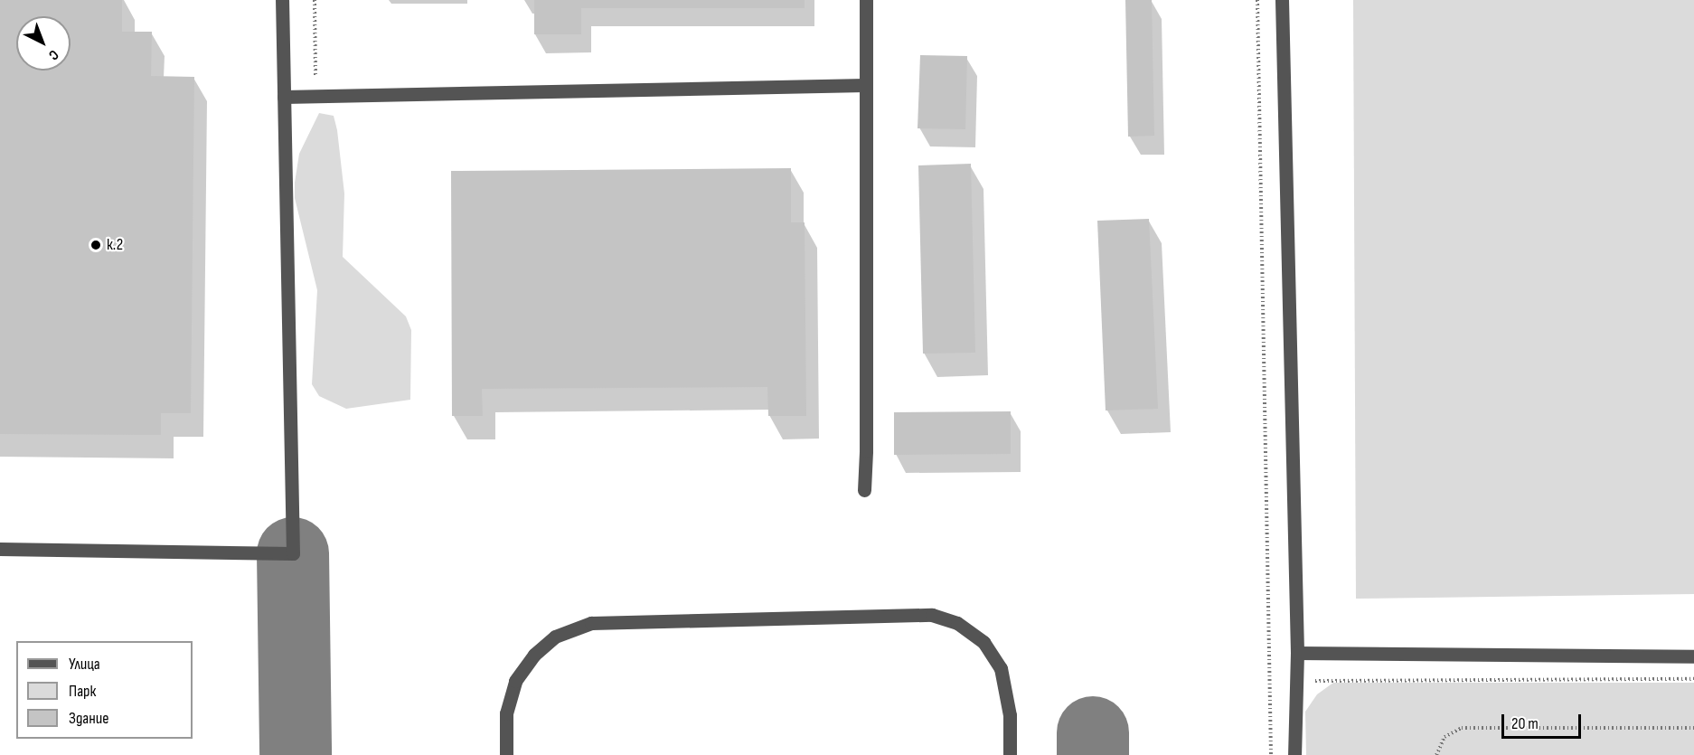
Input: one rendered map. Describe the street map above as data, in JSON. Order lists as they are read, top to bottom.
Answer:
{
  "places": ["к.2"],
  "legend": ["Улица", "Парк", "Здание"],
  "scale_bar": "20 m",
  "north": "bottom right"
}
